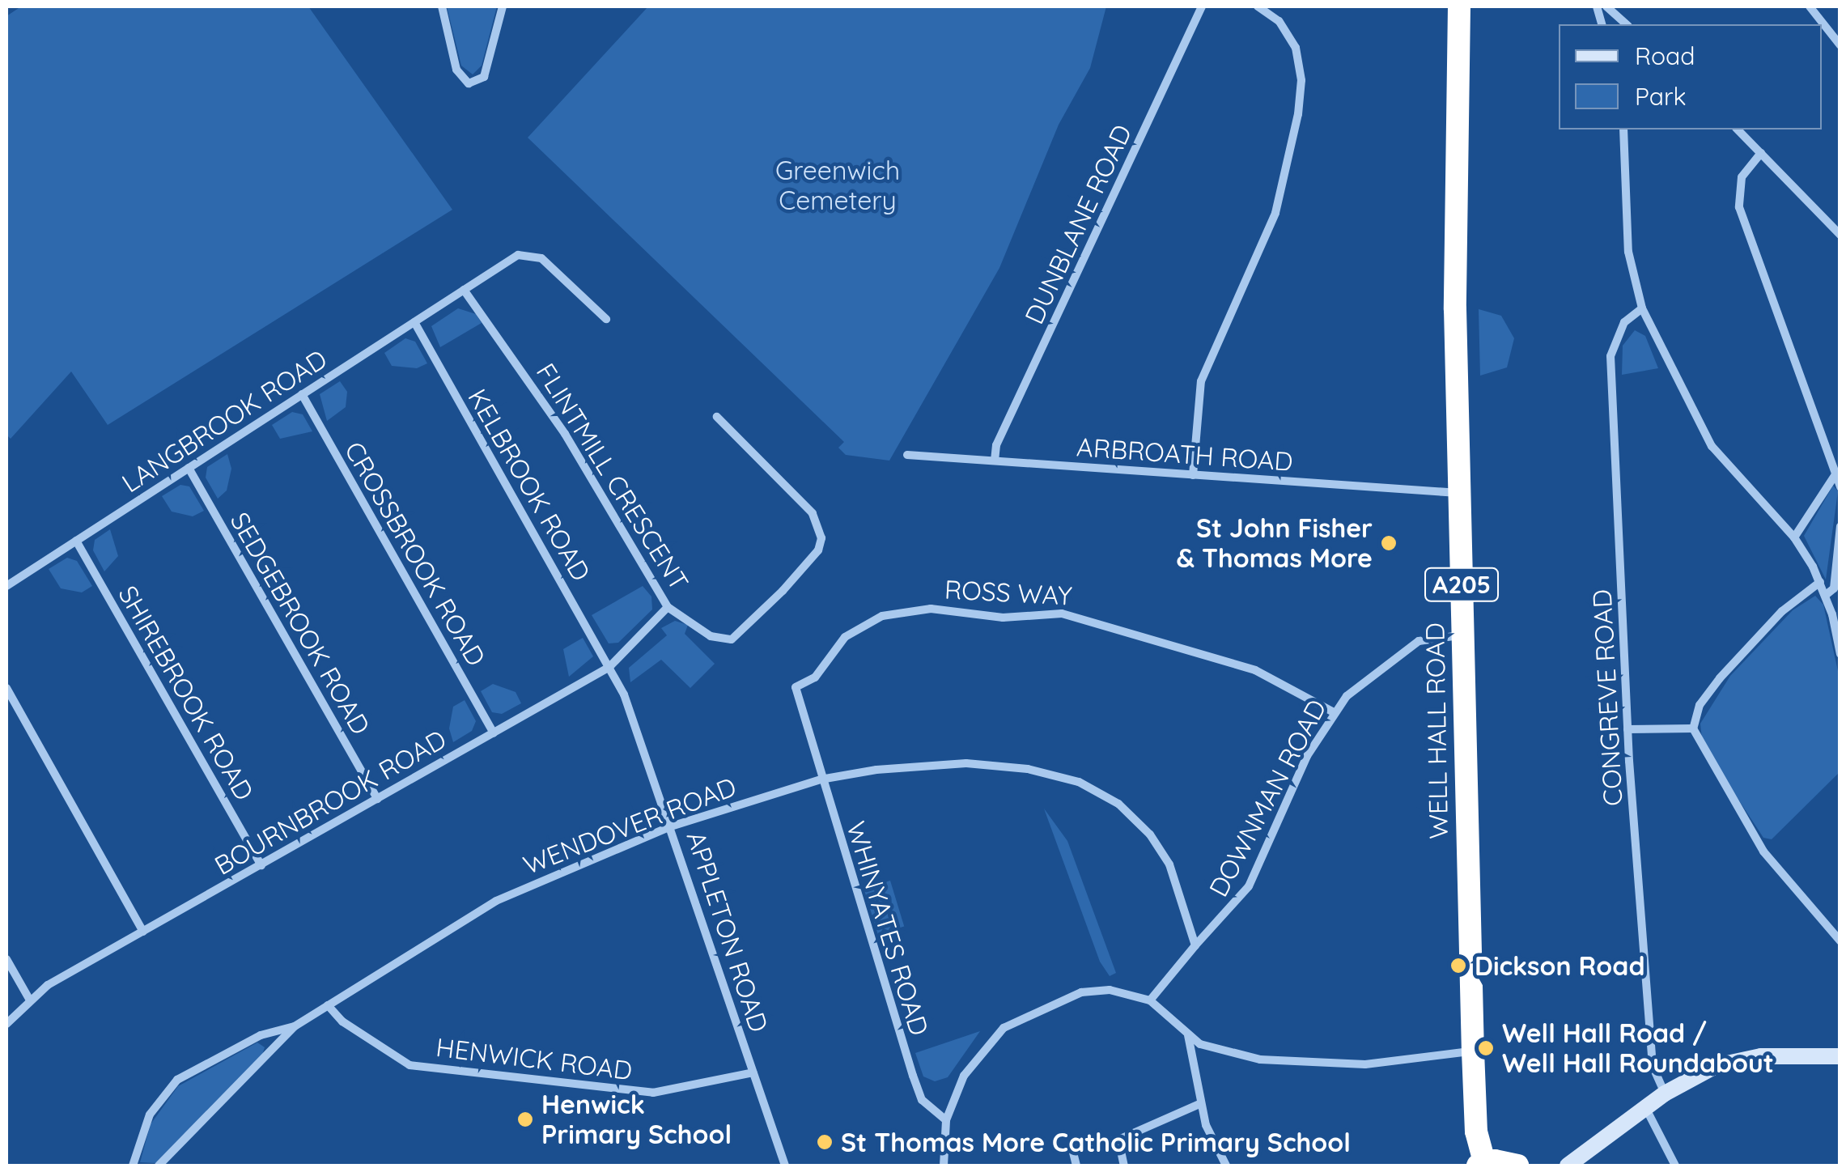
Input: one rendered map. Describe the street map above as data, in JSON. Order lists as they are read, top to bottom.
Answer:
{
  "streets": {
    "highway": ["A205", "WELL HALL ROAD"],
    "street": [
      "DUNBLANE ROAD",
      "LANGBROOK ROAD",
      "ARBROATH ROAD",
      "FLINTMILL CRESCENT",
      "KELBROOK ROAD",
      "CROSSBROOK ROAD",
      "ROSS WAY",
      "SEDGEBROOK ROAD",
      "SHIREBROOK ROAD",
      "CONGREVE ROAD",
      "DOWNMAN ROAD",
      "BOURNBROOK ROAD",
      "WENDOVER ROAD",
      "WHINYATES ROAD",
      "APPLETON ROAD",
      "HENWICK ROAD"
    ]
  },
  "crossings": [
    ["DUNBLANE ROAD", "ARBROATH ROAD"],
    ["LANGBROOK ROAD", "FLINTMILL CRESCENT"],
    ["LANGBROOK ROAD", "KELBROOK ROAD"],
    ["LANGBROOK ROAD", "CROSSBROOK ROAD"],
    ["LANGBROOK ROAD", "SEDGEBROOK ROAD"],
    ["LANGBROOK ROAD", "SHIREBROOK ROAD"],
    ["ARBROATH ROAD", "WELL HALL ROAD"],
    ["FLINTMILL CRESCENT", "BOURNBROOK ROAD"],
    ["KELBROOK ROAD", "BOURNBROOK ROAD"],
    ["KELBROOK ROAD", "APPLETON ROAD"],
    ["CROSSBROOK ROAD", "BOURNBROOK ROAD"],
    ["A205", "WELL HALL ROAD"],
    ["ROSS WAY", "DOWNMAN ROAD"],
    ["ROSS WAY", "WHINYATES ROAD"],
    ["SEDGEBROOK ROAD", "BOURNBROOK ROAD"],
    ["SHIREBROOK ROAD", "BOURNBROOK ROAD"],
    ["WELL HALL ROAD", "DOWNMAN ROAD"],
    ["DOWNMAN ROAD", "WENDOVER ROAD"],
    ["BOURNBROOK ROAD", "APPLETON ROAD"],
    ["WENDOVER ROAD", "WHINYATES ROAD"],
    ["WENDOVER ROAD", "APPLETON ROAD"],
    ["WENDOVER ROAD", "HENWICK ROAD"],
    ["APPLETON ROAD", "HENWICK ROAD"]
  ],
  "parks": ["Greenwich Cemetery"],
  "places": [
    "St John Fisher & Thomas More",
    "Dickson Road",
    "Well Hall Road / Well Hall Roundabout",
    "Henwick Primary School",
    "St Thomas More Catholic Primary School"
  ],
  "legend": ["Road", "Park"]
}
